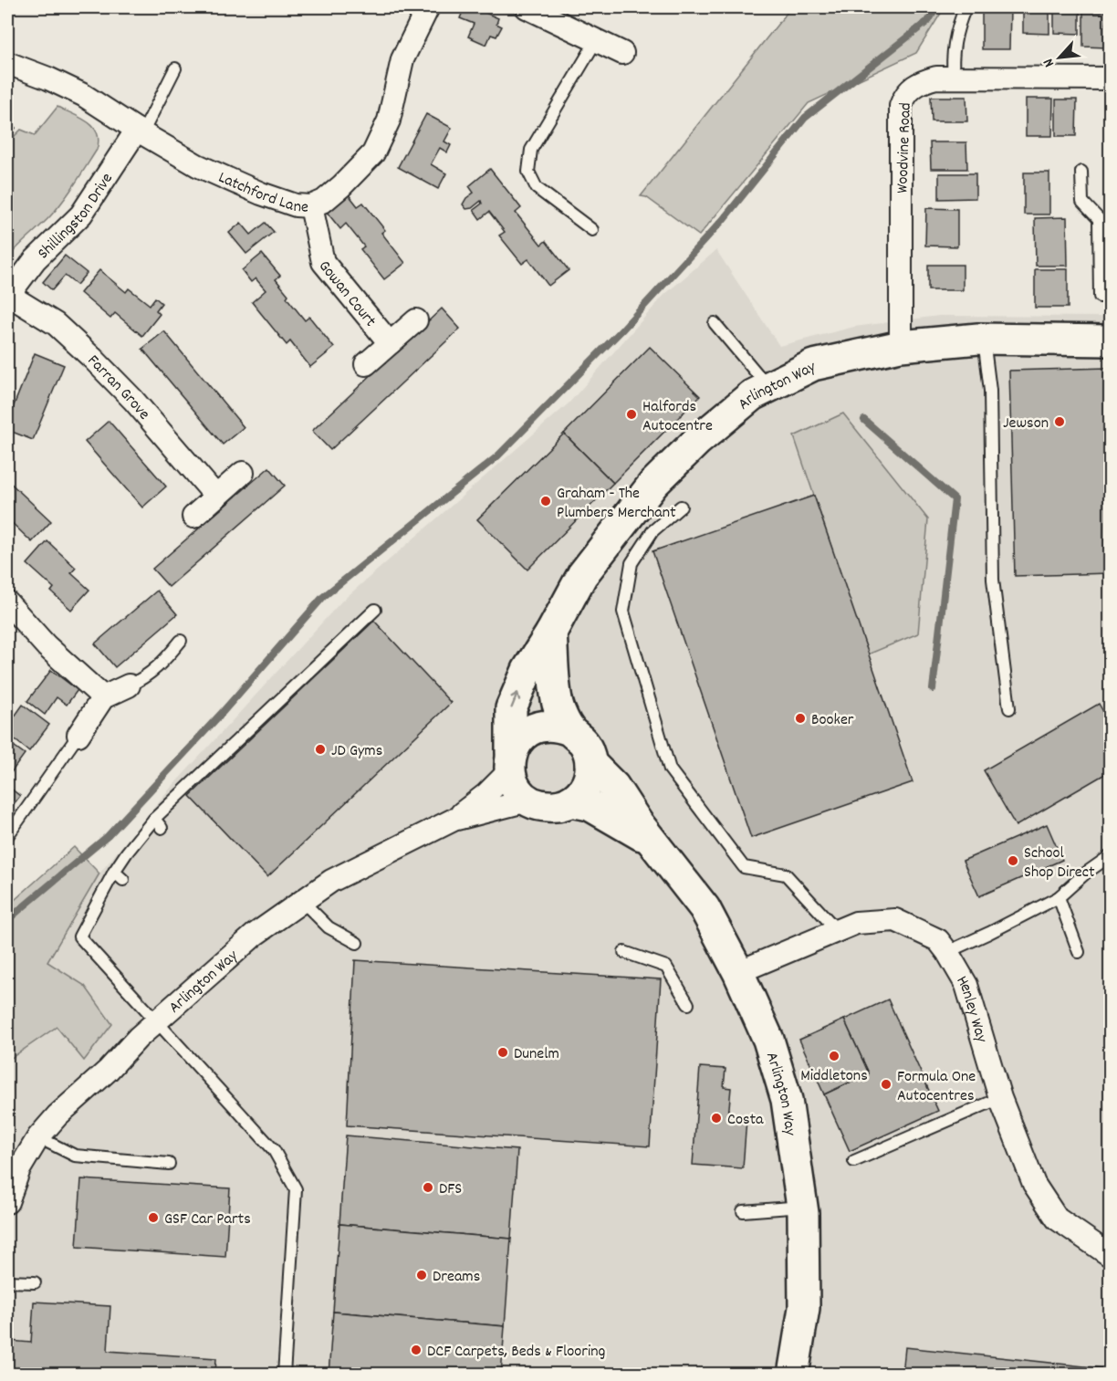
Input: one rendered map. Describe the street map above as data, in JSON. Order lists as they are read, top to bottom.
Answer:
{
  "streets": {
    "street": [
      "Woodvine Road",
      "Latchford Lane",
      "Shillingston Drive",
      "Gowan Court",
      "Farran Grove",
      "Arlington Way",
      "Henley Way"
    ]
  },
  "crossings": [
    ["Woodvine Road", "Arlington Way"],
    ["Latchford Lane", "Shillingston Drive"],
    ["Latchford Lane", "Gowan Court"],
    ["Shillingston Drive", "Farran Grove"],
    ["Arlington Way", "Henley Way"]
  ],
  "places": [
    "Halfords Autocentre",
    "Jewson",
    "Graham - The Plumbers Merchant",
    "Booker",
    "JD Gyms",
    "School Shop Direct",
    "Dunelm",
    "Middletons",
    "Formula One Autocentres",
    "Costa",
    "DFS",
    "GSF Car Parts",
    "Dreams",
    "DCF Carpets, Beds & Flooring"
  ],
  "north": "bottom left"
}
